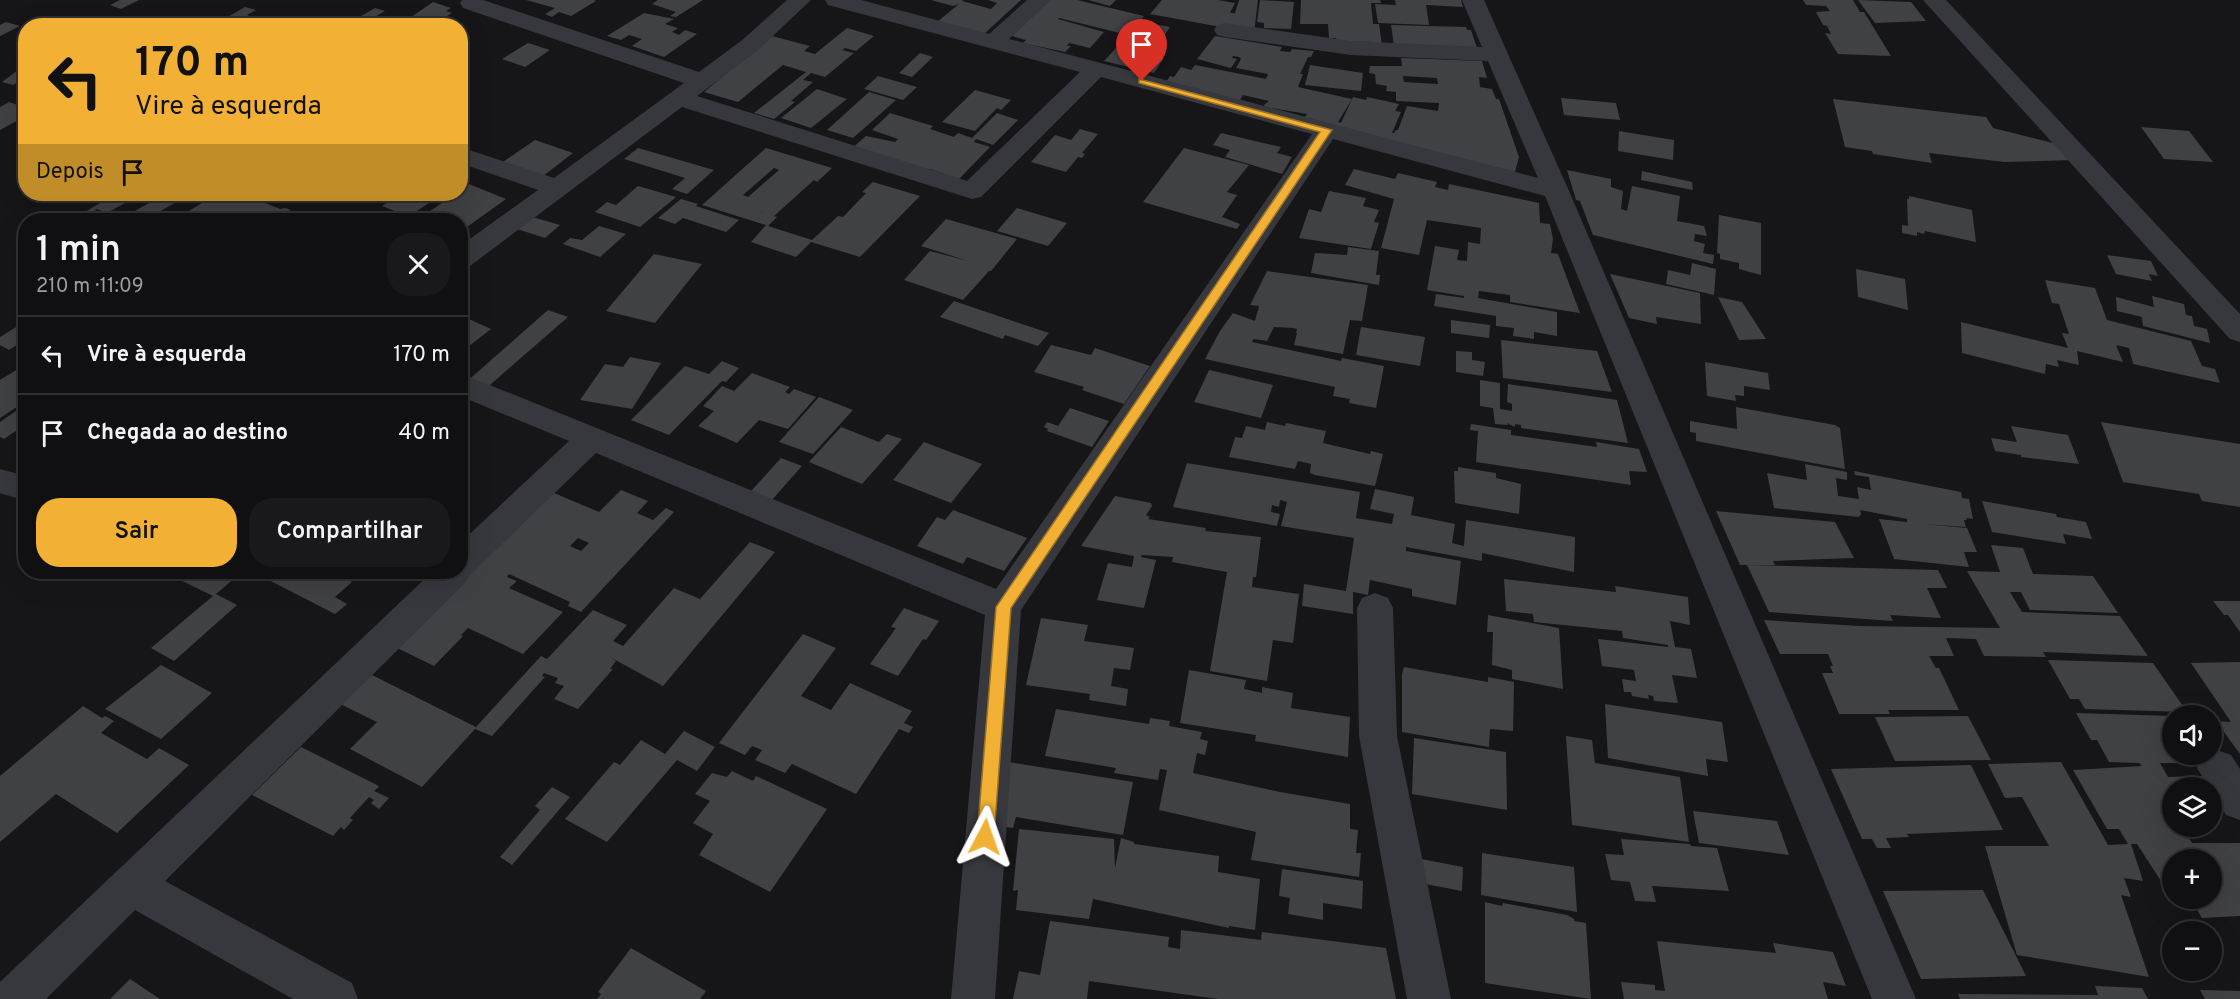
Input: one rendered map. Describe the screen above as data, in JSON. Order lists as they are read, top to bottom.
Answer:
{
  "page": {
    "turn": ["170 m", "Vire à esquerda"],
    "then": "Depois",
    "heading": ["1 min", "210 m · 11:09"],
    "list": [
      {
        "name": "Vire à esquerda",
        "value": "170 m"
      },
      {
        "name": "Chegada ao destino",
        "value": "40 m"
      }
    ],
    "buttons": ["Sair", "Compartilhar"],
    "map_buttons": ["+", "−"]
  }
}
